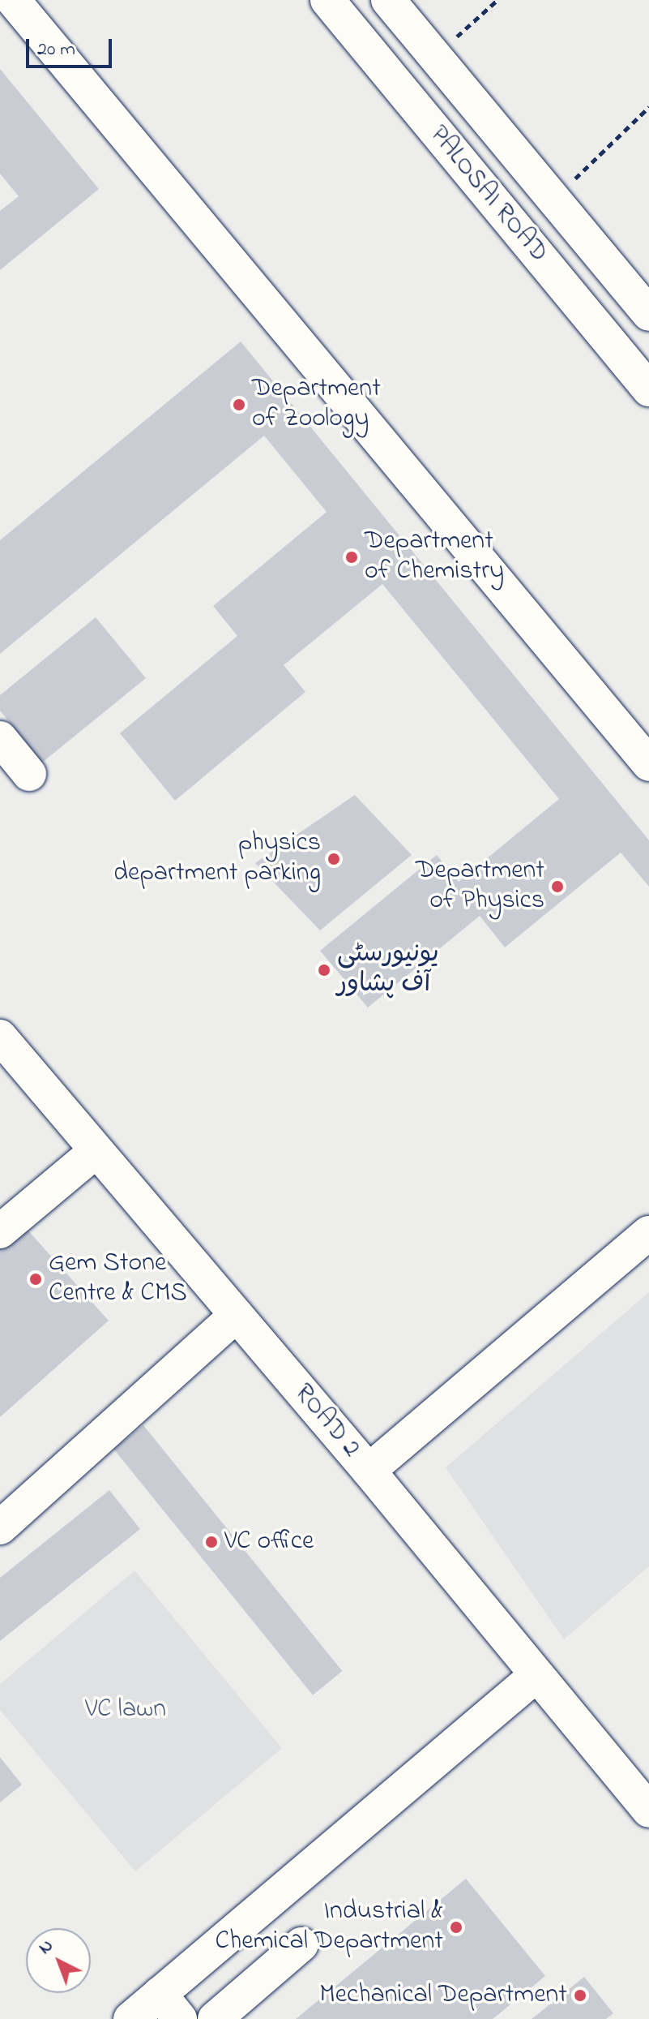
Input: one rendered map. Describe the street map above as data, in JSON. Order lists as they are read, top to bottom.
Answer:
{
  "streets": {
    "street": ["PALOSAI ROAD", "ROAD 2"]
  },
  "parks": ["VC lawn"],
  "places": [
    "Department of Zoology",
    "Department of Chemistry",
    "physics department parking",
    "Department of Physics",
    "یونیورسٹی آف پشاور",
    "Gem Stone Centre & CMS",
    "VC office",
    "Industrial & Chemical Department",
    "Mechanical Department"
  ],
  "scale_bar": "20 m",
  "north": "top left"
}
